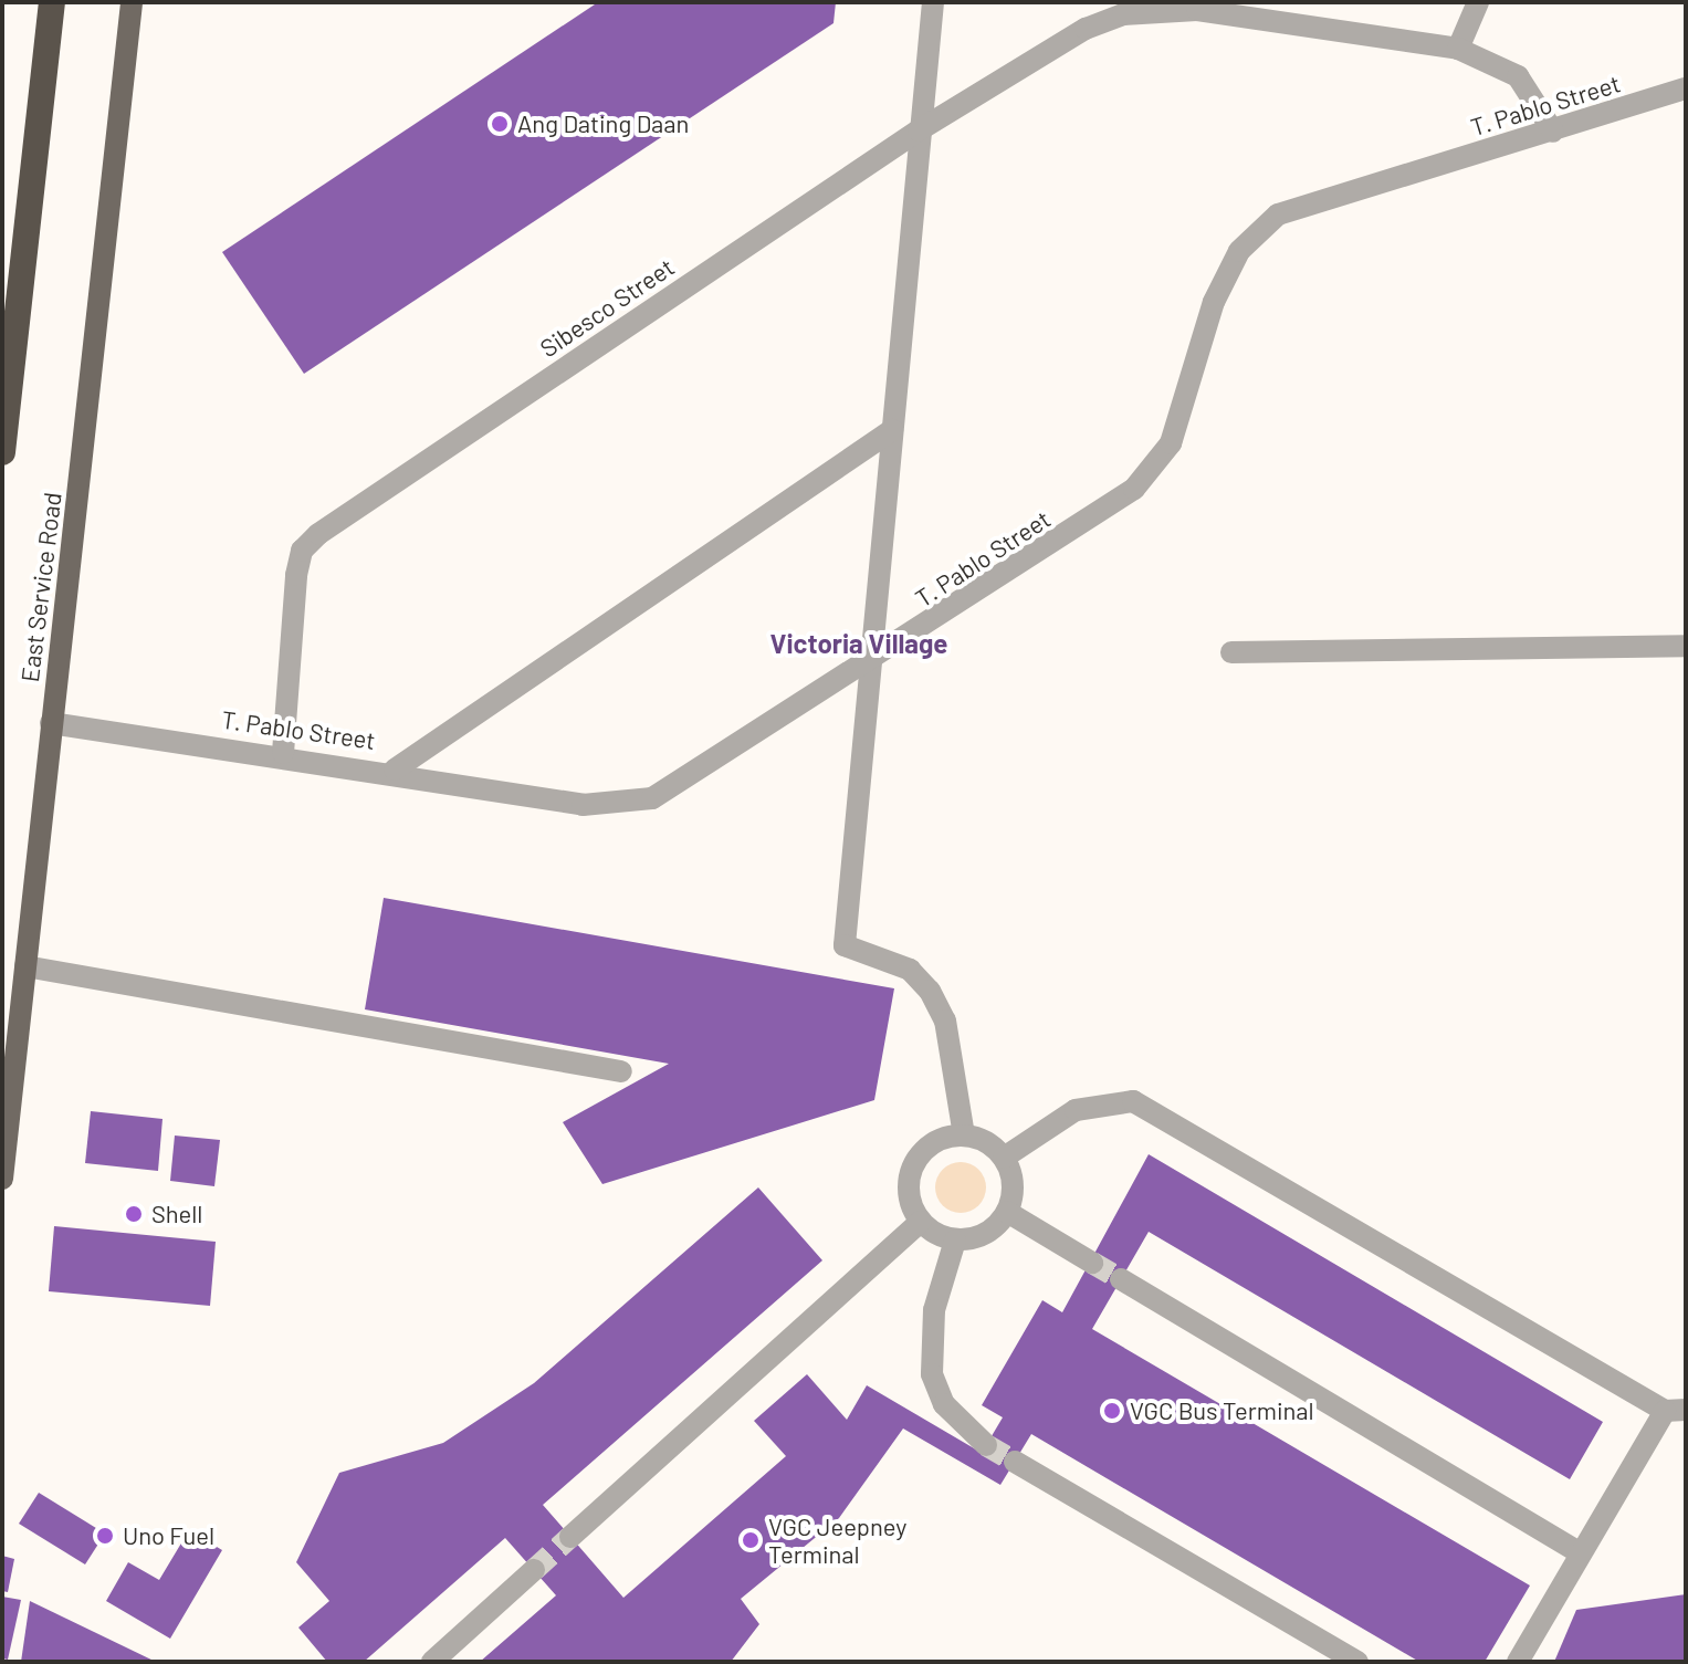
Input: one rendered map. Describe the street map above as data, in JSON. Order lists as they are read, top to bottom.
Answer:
{
  "streets": {
    "main road": ["East Service Road"],
    "street": ["T. Pablo Street", "Sibesco Street"]
  },
  "crossings": [
    ["T. Pablo Street", "Sibesco Street"],
    ["T. Pablo Street", "East Service Road"]
  ],
  "districts": ["Victoria Village"],
  "places": [
    "Ang Dating Daan",
    "Shell",
    "VGC Bus Terminal",
    "Uno Fuel",
    "VGC Jeepney Terminal"
  ]
}
